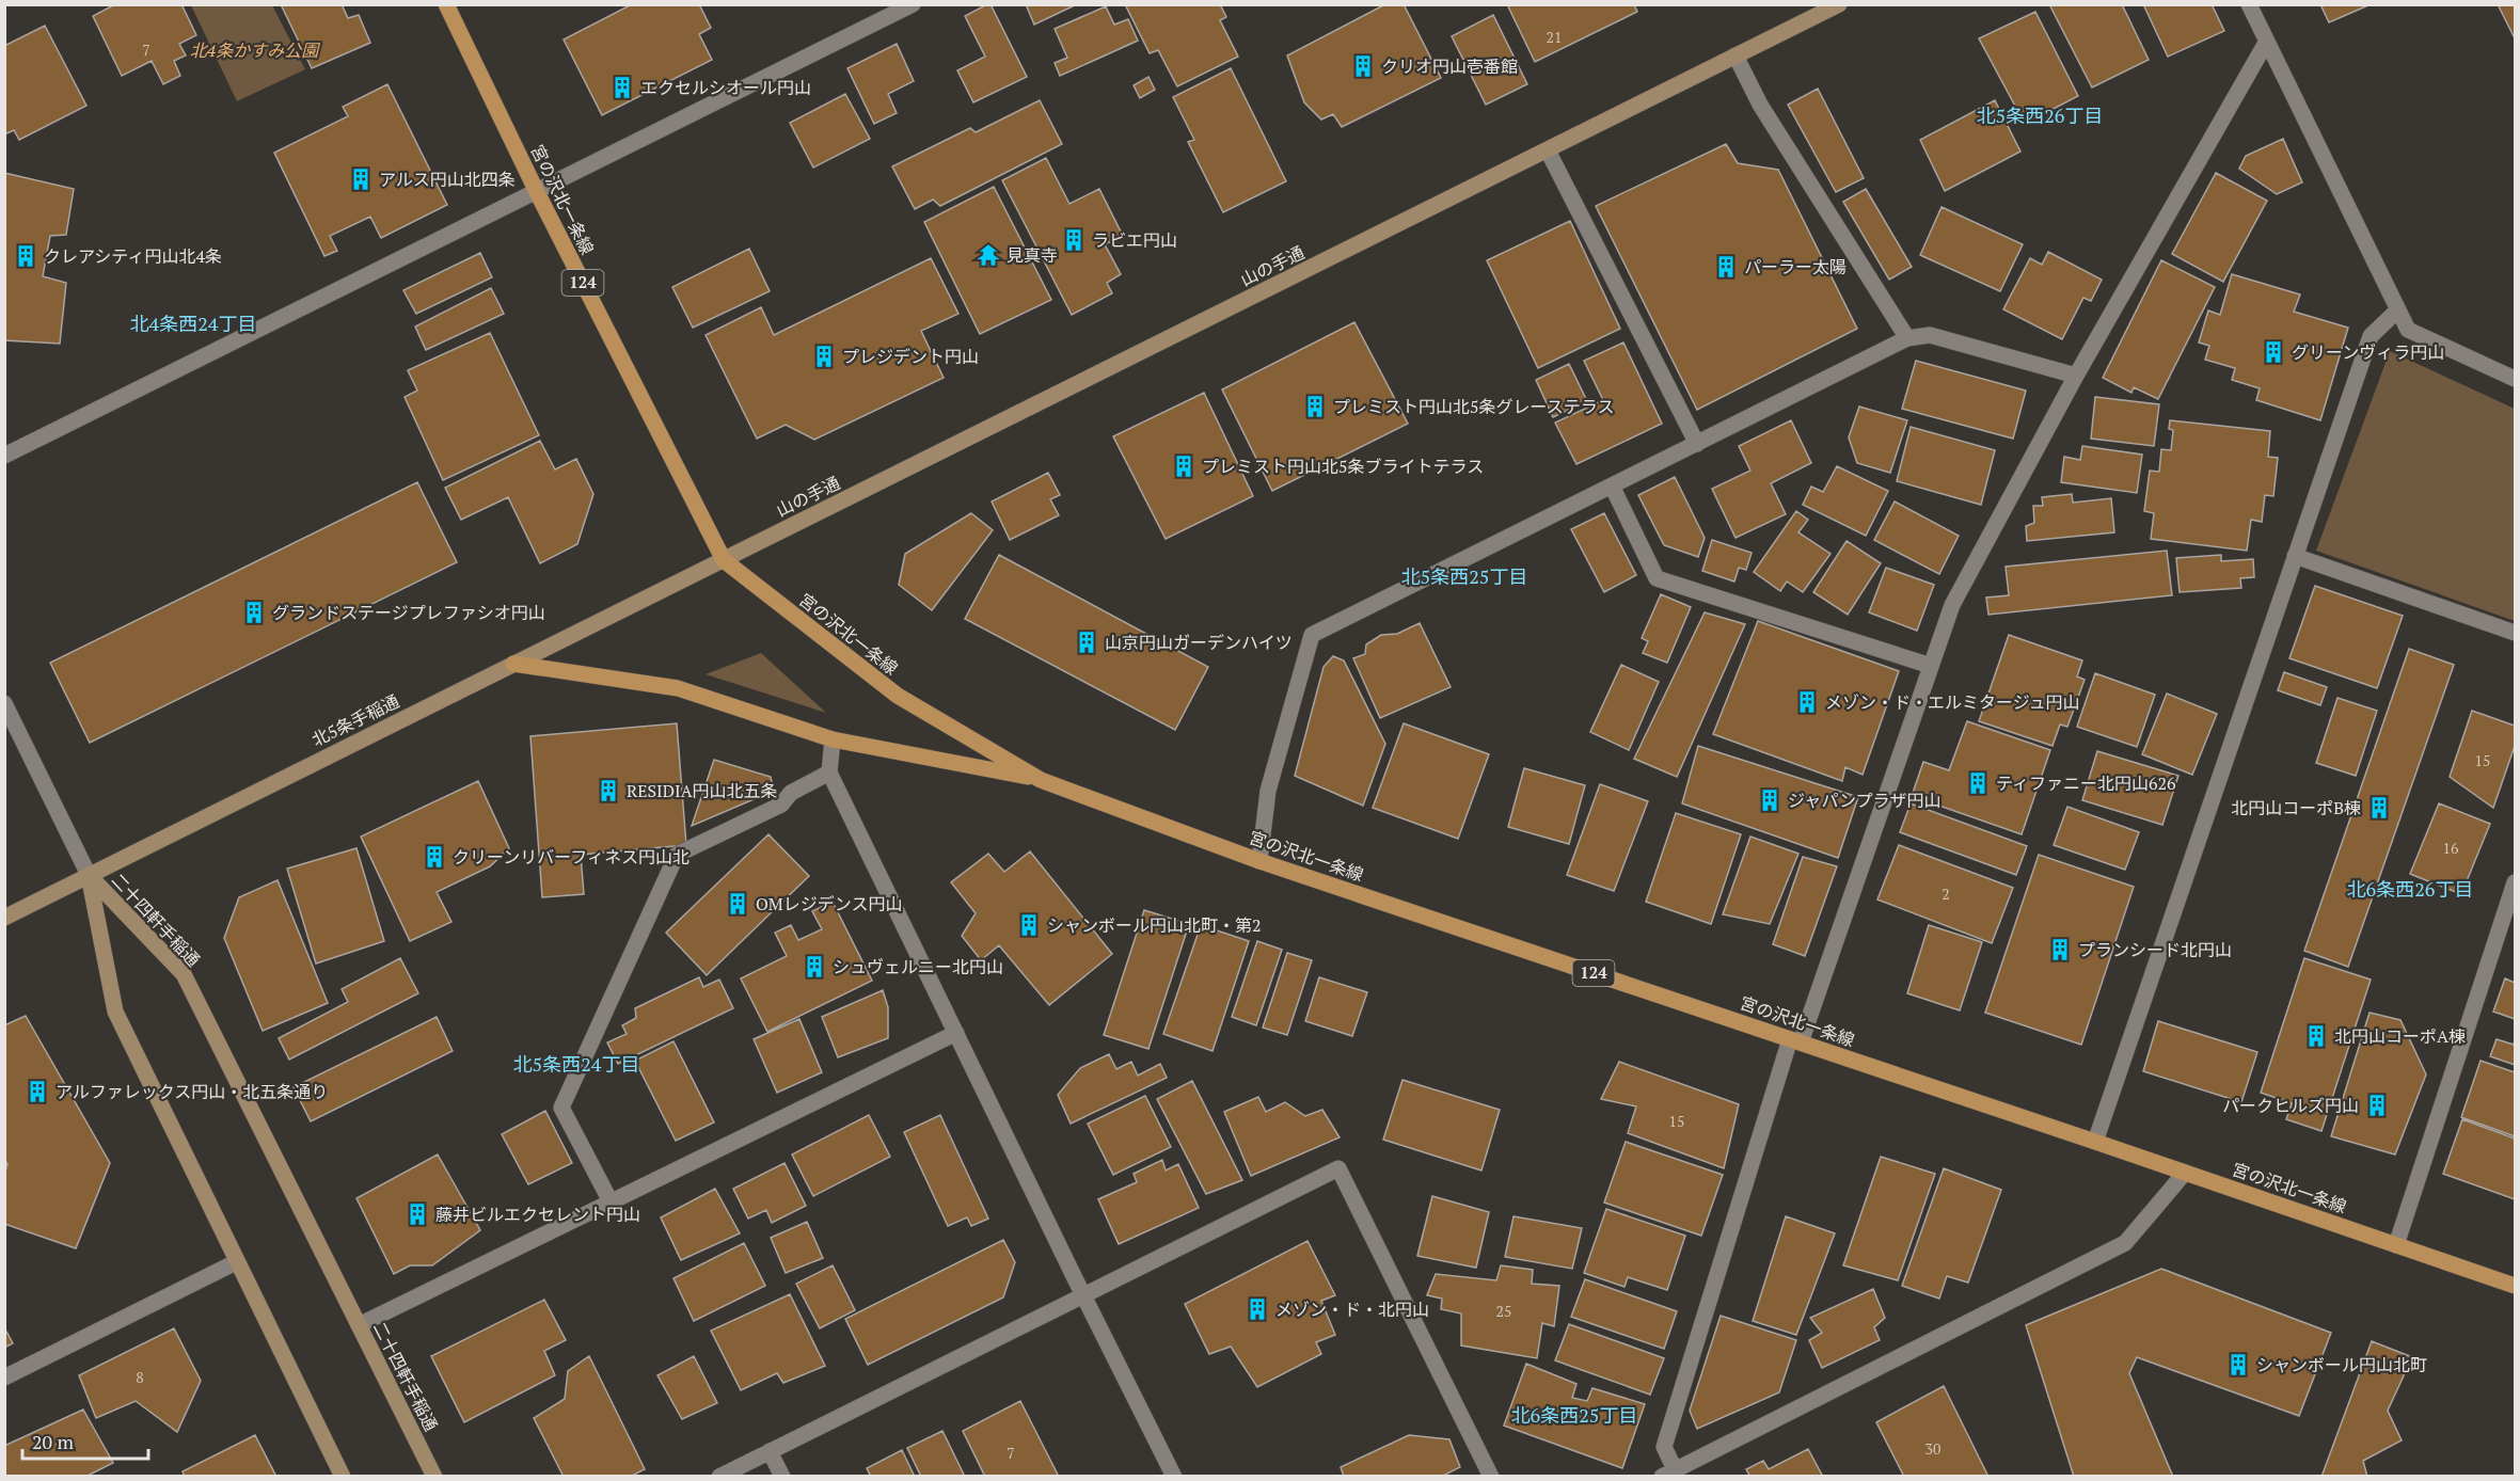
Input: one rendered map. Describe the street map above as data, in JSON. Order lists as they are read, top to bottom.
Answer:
{
  "streets": {
    "main road": ["宮の沢北一条線", "124"],
    "street": ["山の手通", "北5条手稲通", "二十四軒手稲通"]
  },
  "crossings": [
    ["宮の沢北一条線", "山の手通"],
    ["宮の沢北一条線", "北5条手稲通"],
    ["山の手通", "北5条手稲通"],
    ["北5条手稲通", "二十四軒手稲通"]
  ],
  "districts": [
    "北5条西26丁目",
    "北4条西24丁目",
    "北5条西25丁目",
    "北6条西26丁目",
    "北5条西24丁目",
    "北6条西25丁目"
  ],
  "parks": ["北4条かすみ公園"],
  "places": {
    "building": [
      "クリオ円山壱番館",
      "エクセルシオール円山",
      "アルス円山北四条",
      "ラビエ円山",
      "クレアシティ円山北4条",
      "パーラー太陽",
      "グリーンヴィラ円山",
      "プレジデント円山",
      "プレミスト円山北5条グレーステラス",
      "プレミスト円山北5条ブライトテラス",
      "グランドステージプレファシオ円山",
      "山京円山ガーデンハイツ",
      "メゾン・ド・エルミタージュ円山",
      "ティファニー北円山626",
      "RESIDIA円山北五条",
      "ジャパンプラザ円山",
      "北円山コーポB棟",
      "クリーンリバーフィネス円山北",
      "OMレジデンス円山",
      "シャンボール円山北町・第2",
      "プランシード北円山",
      "シュヴェルニー北円山",
      "北円山コーポA棟",
      "アルファレックス円山・北五条通り",
      "パークヒルズ円山",
      "藤井ビルエクセレント円山",
      "メゾン・ド・北円山",
      "シャンボール円山北町"
    ],
    "temple": ["見真寺"]
  },
  "house_numbers": [
    "21",
    "7",
    "15",
    "16",
    "2",
    "15",
    "25",
    "8",
    "30",
    "7"
  ],
  "scale_bar": "20 m"
}
